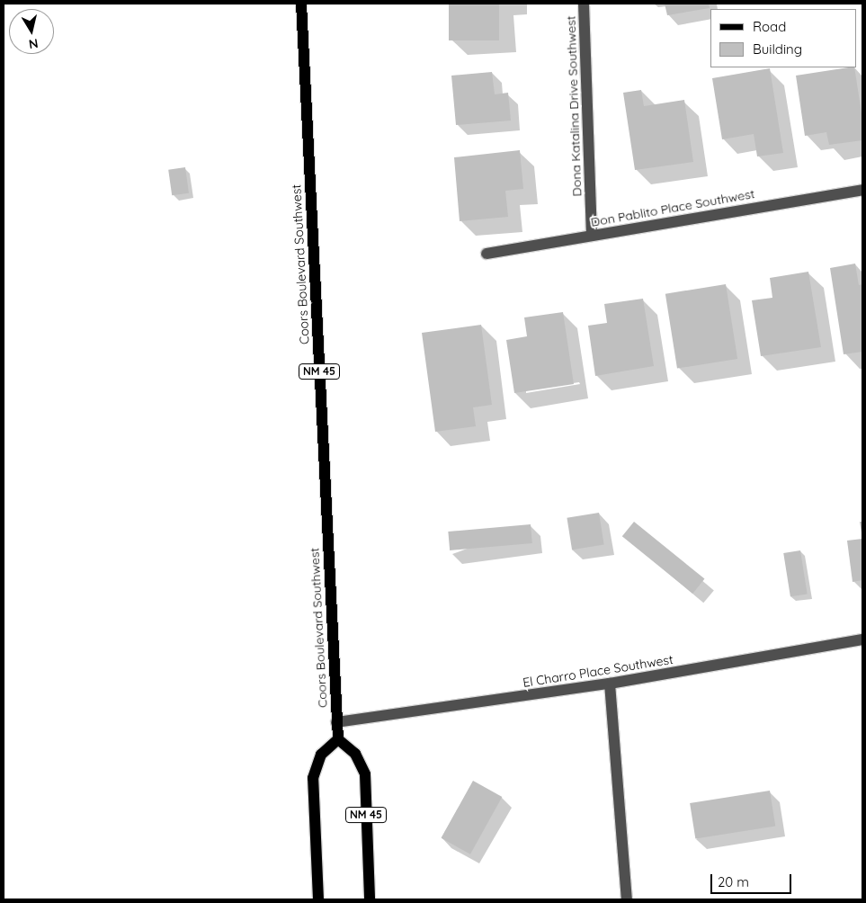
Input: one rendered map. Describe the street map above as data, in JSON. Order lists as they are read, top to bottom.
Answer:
{
  "streets": {
    "main road": ["Coors Boulevard Southwest", "NM 45"],
    "street": ["Dona Katalina Drive Southwest", "Don Pablito Place Southwest", "El Charro Place Southwest"]
  },
  "crossings": [
    ["Dona Katalina Drive Southwest", "Don Pablito Place Southwest"],
    ["Coors Boulevard Southwest", "NM 45"],
    ["Coors Boulevard Southwest", "El Charro Place Southwest"]
  ],
  "legend": ["Road", "Building"],
  "scale_bar": "20 m",
  "north": "bottom"
}
